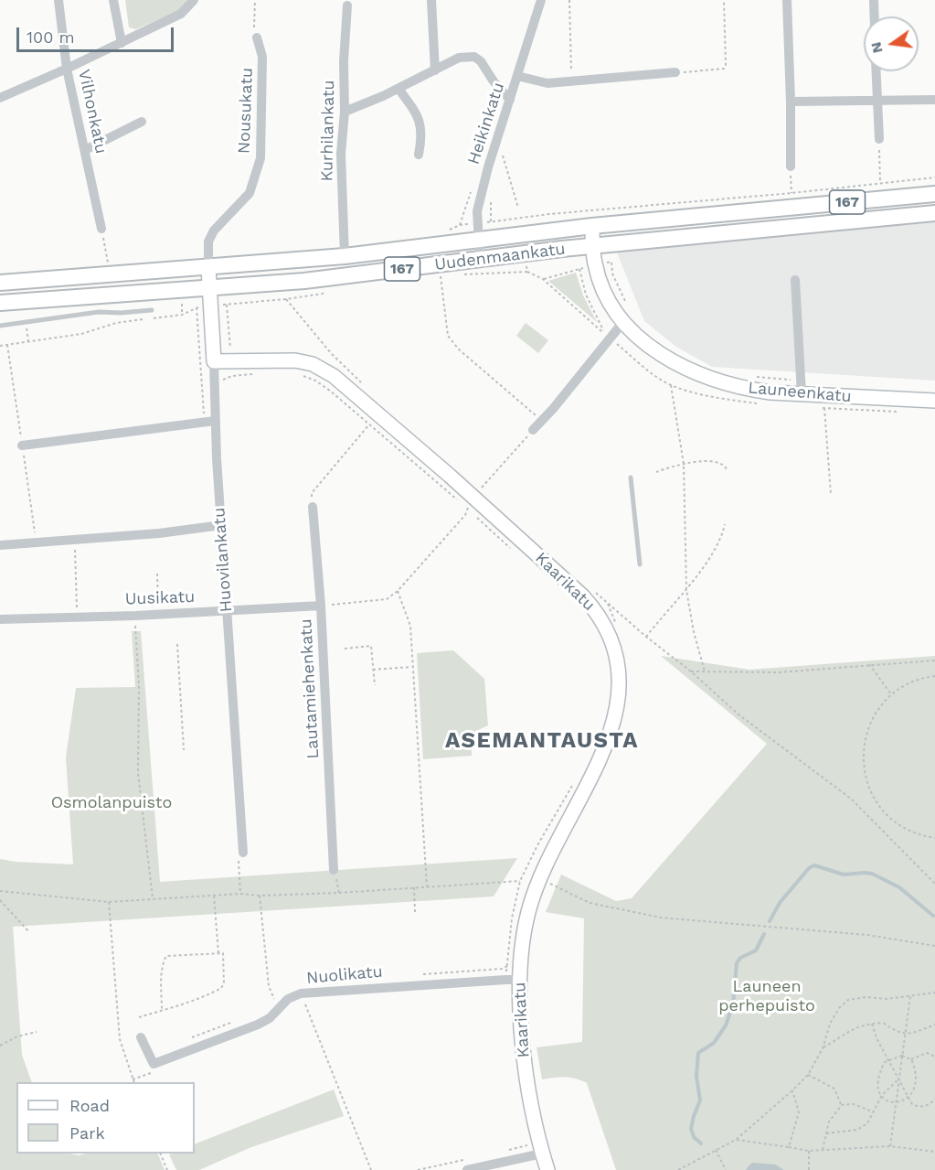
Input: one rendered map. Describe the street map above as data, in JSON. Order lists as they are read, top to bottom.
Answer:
{
  "streets": {
    "main road": ["167", "Uudenmaankatu"],
    "street": [
      "Nousukatu",
      "Vilhonkatu",
      "Heikinkatu",
      "Kurhilankatu",
      "Launeenkatu",
      "Huovilankatu",
      "Kaarikatu",
      "Uusikatu",
      "Lautamiehenkatu",
      "Nuolikatu"
    ]
  },
  "crossings": [
    ["Nousukatu", "Uudenmaankatu"],
    ["Nousukatu", "Huovilankatu"],
    ["Heikinkatu", "Uudenmaankatu"],
    ["Kurhilankatu", "Uudenmaankatu"],
    ["Uudenmaankatu", "Launeenkatu"],
    ["Uudenmaankatu", "Huovilankatu"],
    ["Huovilankatu", "Kaarikatu"],
    ["Huovilankatu", "Uusikatu"],
    ["Kaarikatu", "Nuolikatu"],
    ["Uusikatu", "Lautamiehenkatu"]
  ],
  "districts": ["ASEMANTAUSTA"],
  "parks": ["Osmolanpuisto", "Launeen perhepuisto"],
  "legend": ["Road", "Park"],
  "scale_bar": "100 m",
  "north": "left"
}
